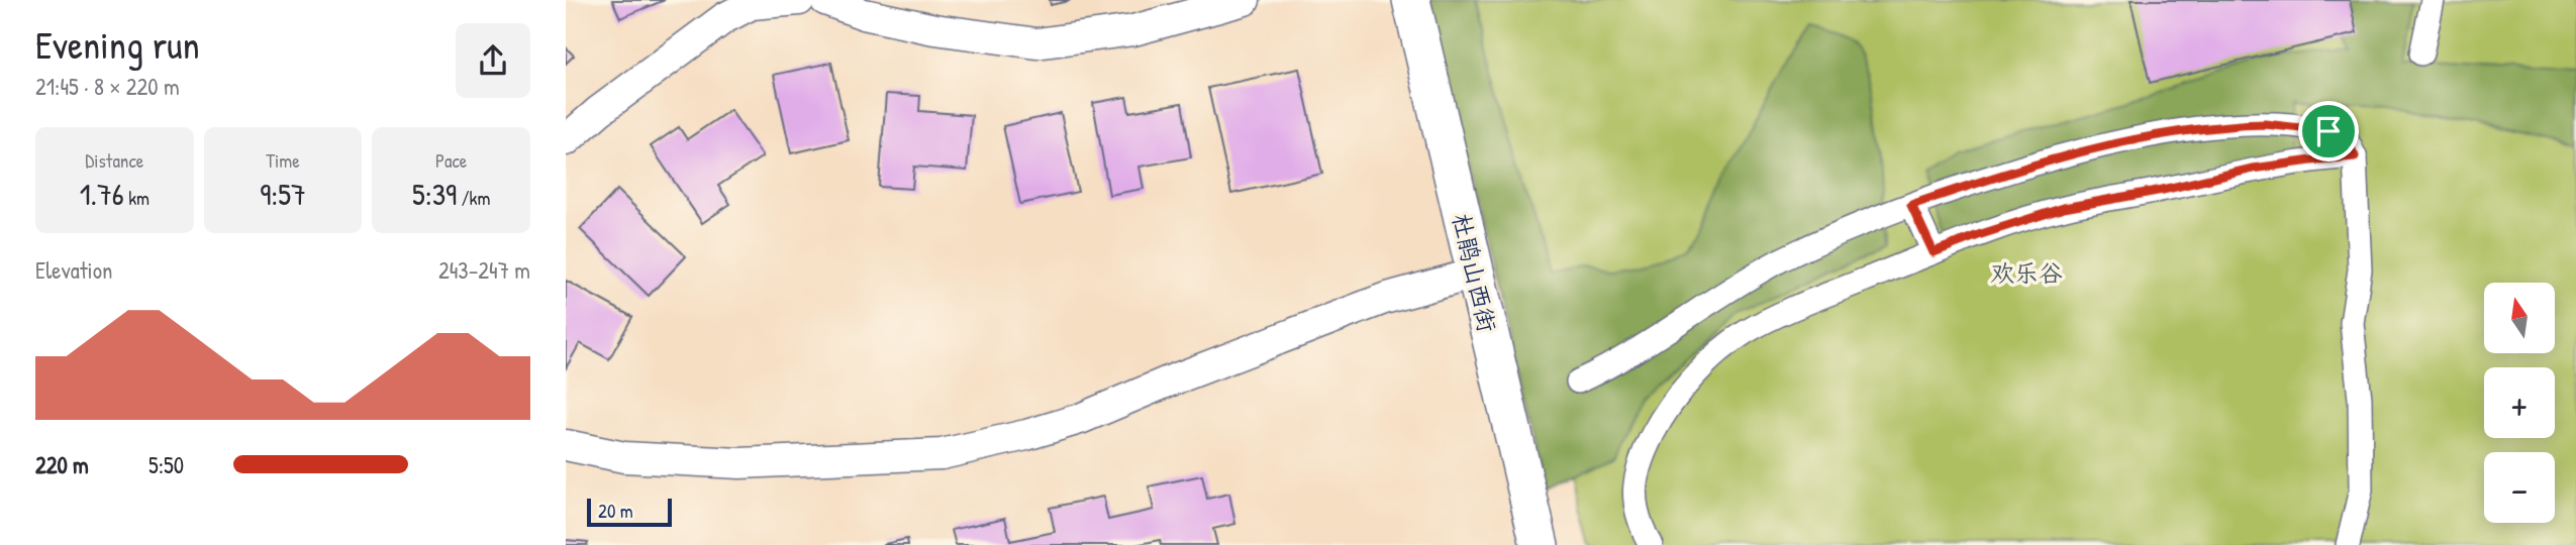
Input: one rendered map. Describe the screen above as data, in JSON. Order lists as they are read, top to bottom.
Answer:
{
  "streets": {
    "street": ["杜鹃山西街"]
  },
  "parks": ["欢乐谷"],
  "scale_bar": "20 m",
  "north": "top",
  "page": {
    "heading": ["Evening run", "21:45 · 8 × 220 m"],
    "stats": [
      ["Distance", "1.76 km"],
      ["Time", "9:57"],
      ["Pace", "5:39 /km"]
    ],
    "chart": ["Elevation", "243–247 m"],
    "map_buttons": ["+", "−"],
    "list": [
      {
        "name": "220 m",
        "note": "5:50"
      }
    ],
    "scale": "20 m"
  }
}
